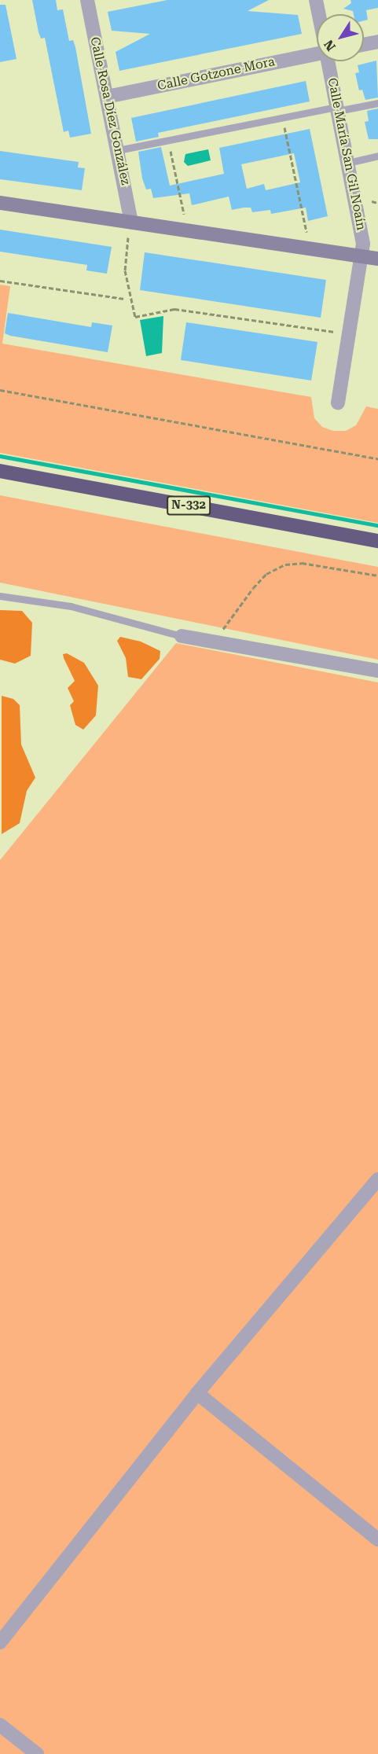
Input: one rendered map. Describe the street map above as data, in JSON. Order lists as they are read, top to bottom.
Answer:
{
  "streets": {
    "highway": ["N-332"],
    "street": ["Calle Gotzone Mora", "Calle Rosa Díez González", "Calle María San Gil Noaín"]
  },
  "crossings": [
    ["Calle Gotzone Mora", "Calle Rosa Díez González"]
  ],
  "north": "bottom left"
}
